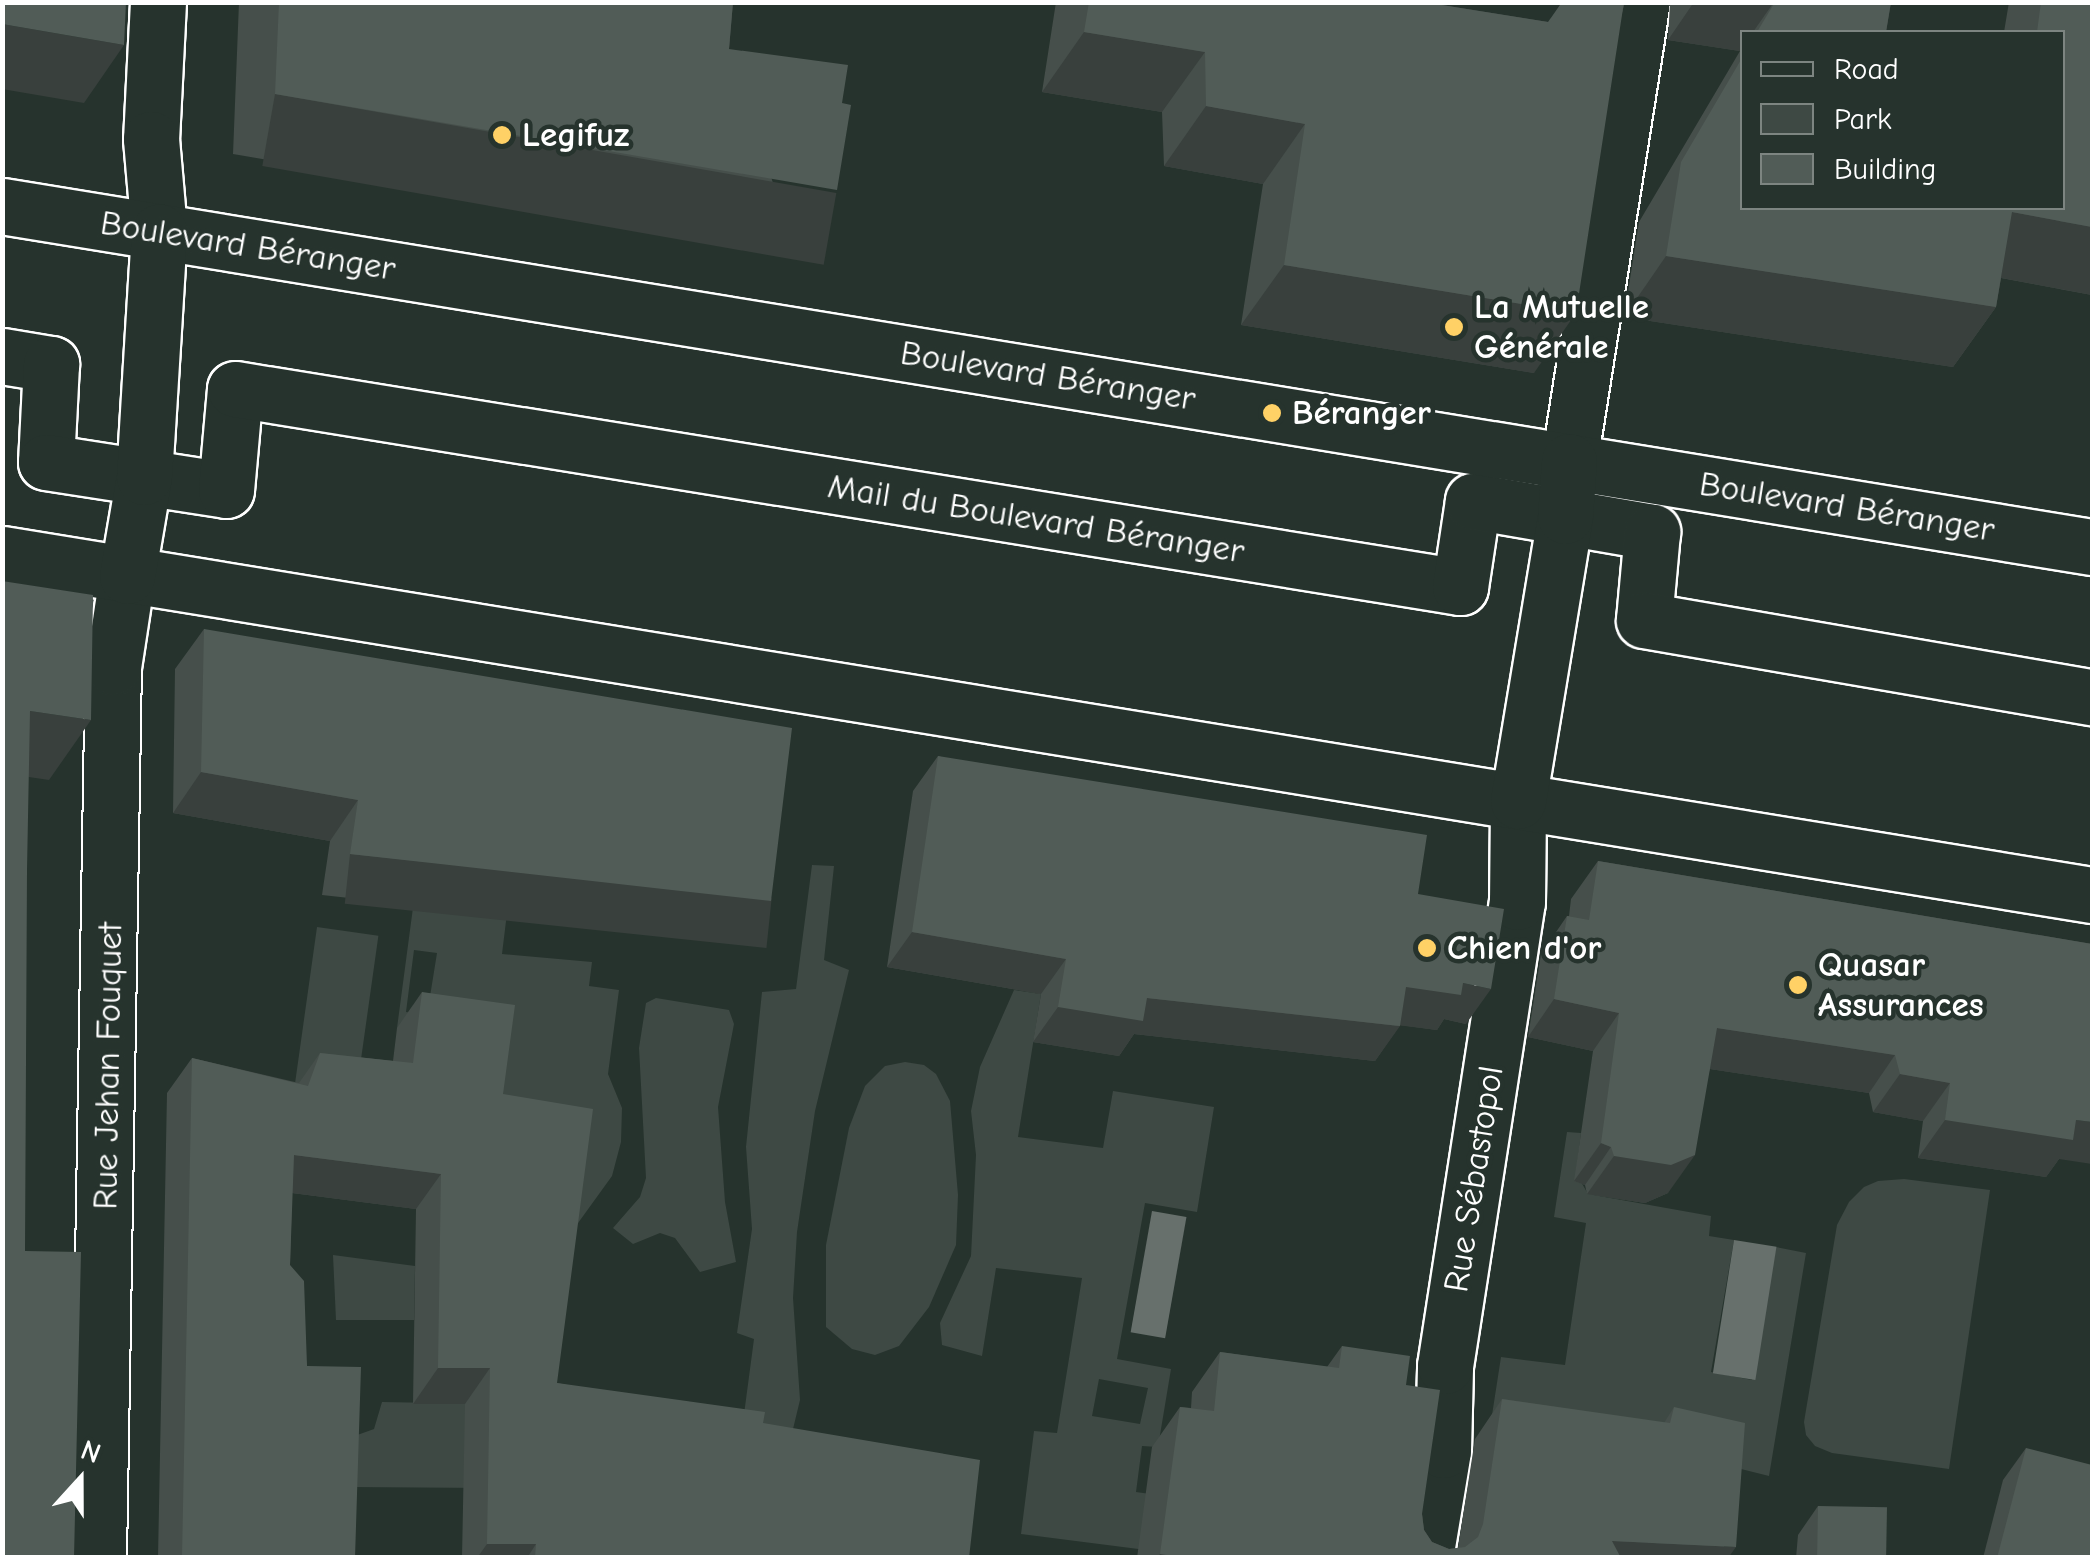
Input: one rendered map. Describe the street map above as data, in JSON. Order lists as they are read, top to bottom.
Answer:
{
  "streets": {
    "main road": [
      "Boulevard Béranger",
      "Mail du Boulevard Béranger",
      "Rue Jehan Fouquet",
      "Rue Sébastopol"
    ]
  },
  "crossings": [
    ["Boulevard Béranger", "Rue Jehan Fouquet"],
    ["Boulevard Béranger", "Rue Sébastopol"],
    ["Mail du Boulevard Béranger", "Rue Jehan Fouquet"],
    ["Mail du Boulevard Béranger", "Rue Sébastopol"]
  ],
  "places": [
    "Legifuz",
    "La Mutuelle Générale",
    "Béranger",
    "Chien d'or",
    "Quasar Assurances"
  ],
  "legend": ["Road", "Park", "Building"],
  "north": "top"
}
